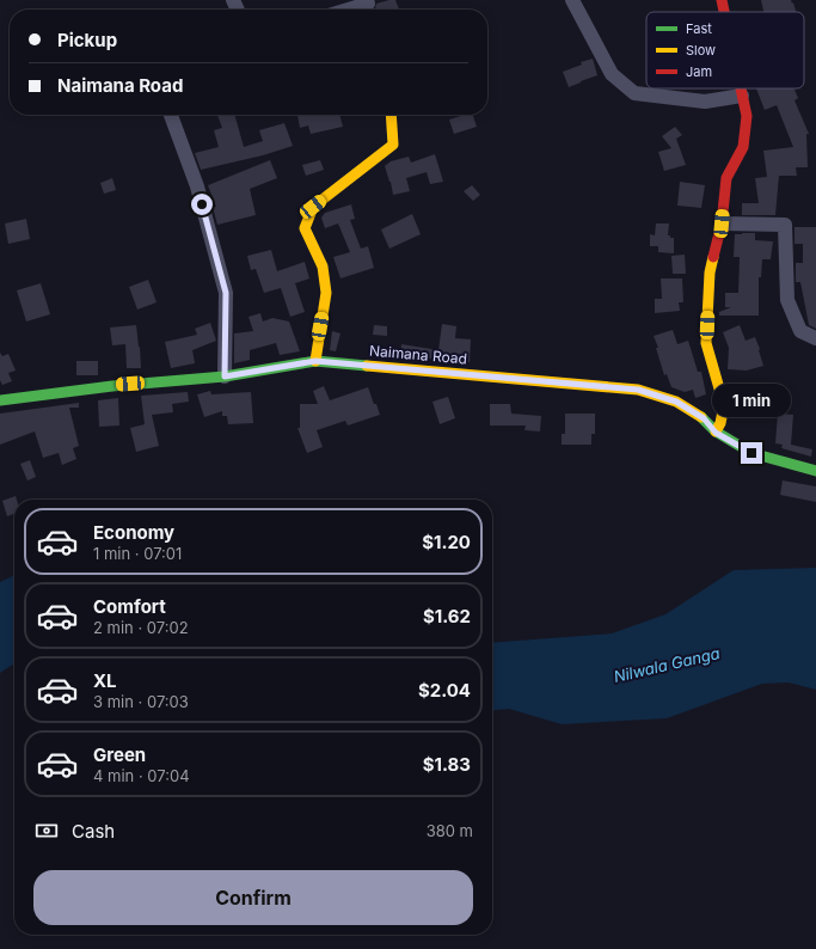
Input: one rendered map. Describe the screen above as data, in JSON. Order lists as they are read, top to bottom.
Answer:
{
  "streets": {
    "street": ["Naimana Road"]
  },
  "water": ["Nilwala Ganga"],
  "legend": ["Fast", "Slow", "Jam"],
  "page": {
    "banner": ["Pickup", "Naimana Road"],
    "bubble": "1 min",
    "list": [
      {
        "name": "Economy",
        "note": "1 min · 07:01",
        "value": "$1.20"
      },
      {
        "name": "Comfort",
        "note": "2 min · 07:02",
        "value": "$1.62"
      },
      {
        "name": "XL",
        "note": "3 min · 07:03",
        "value": "$2.04"
      },
      {
        "name": "Green",
        "note": "4 min · 07:04",
        "value": "$1.83"
      }
    ],
    "pay": ["Cash", "380 m"],
    "buttons": "Confirm"
  }
}
